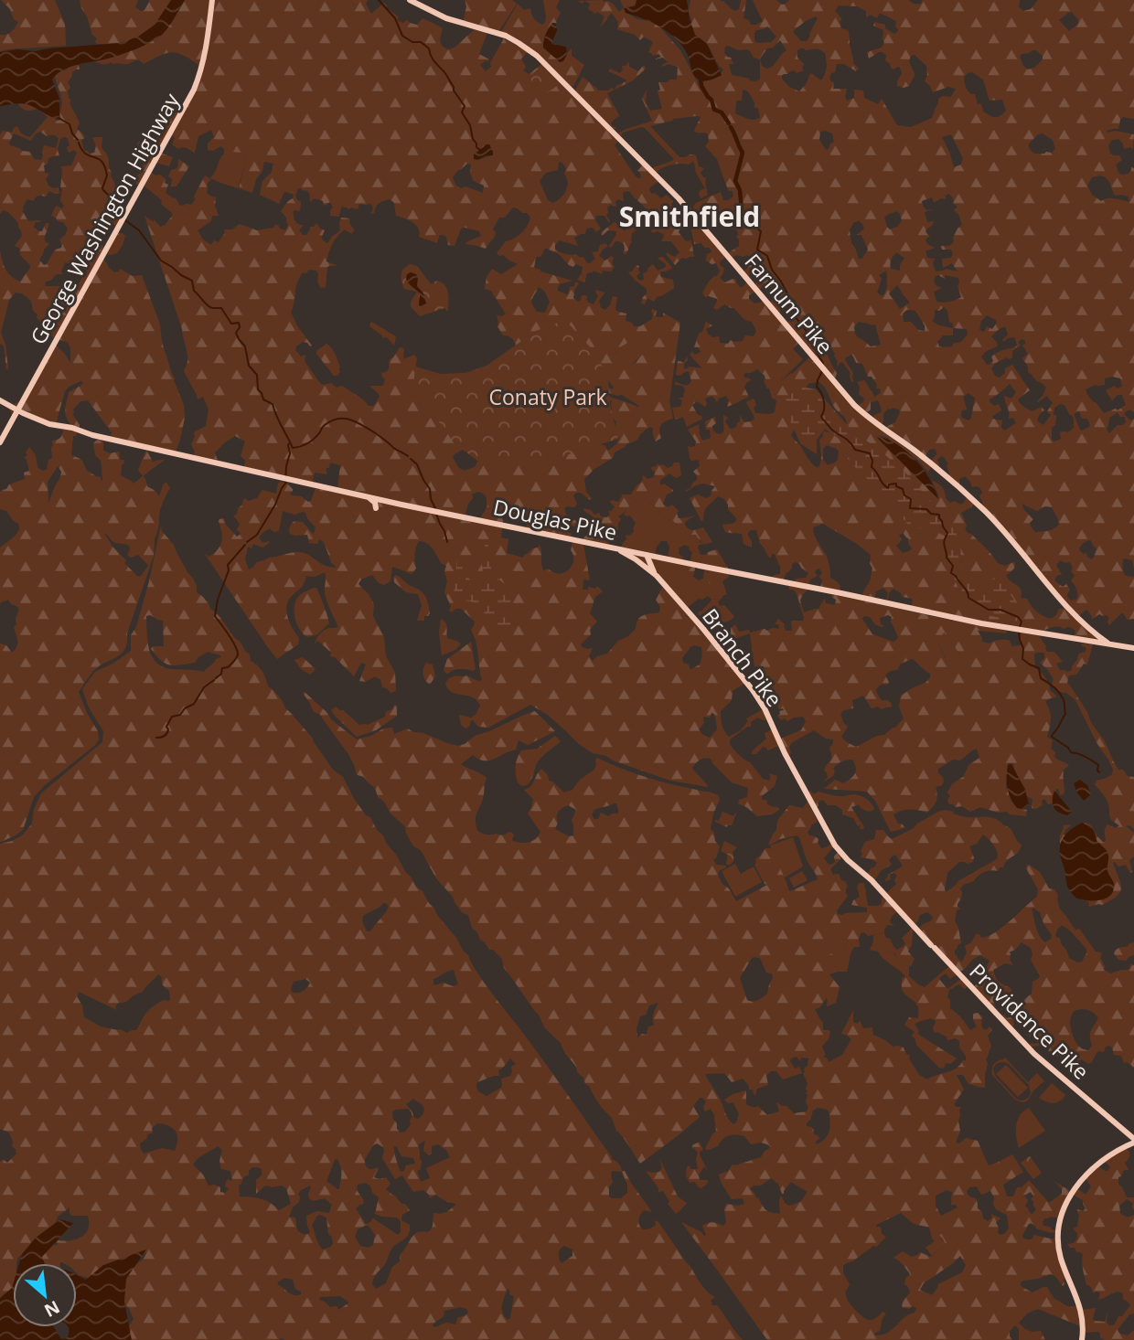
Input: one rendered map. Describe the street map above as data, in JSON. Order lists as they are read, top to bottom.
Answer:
{
  "streets": {
    "main road": [
      "George Washington Highway",
      "Farnum Pike",
      "Douglas Pike",
      "Branch Pike",
      "Providence Pike"
    ]
  },
  "crossings": [
    ["George Washington Highway", "Douglas Pike"],
    ["Farnum Pike", "Douglas Pike"],
    ["Douglas Pike", "Branch Pike"],
    ["Branch Pike", "Providence Pike"]
  ],
  "districts": ["Smithfield"],
  "parks": ["Conaty Park"],
  "north": "bottom right"
}
